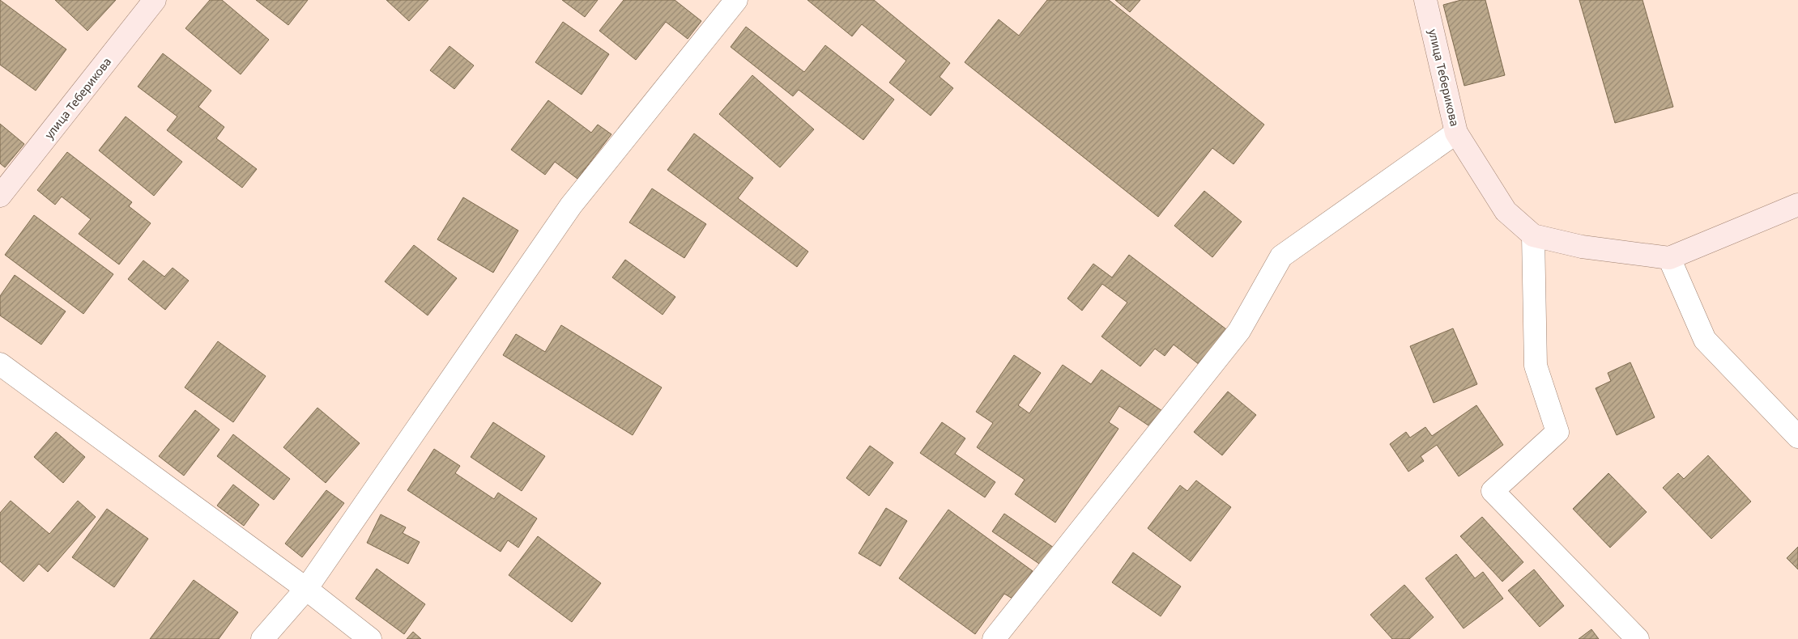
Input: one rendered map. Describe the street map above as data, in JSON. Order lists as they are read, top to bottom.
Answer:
{
  "streets": {
    "street": ["улица Теберикова"]
  }
}
